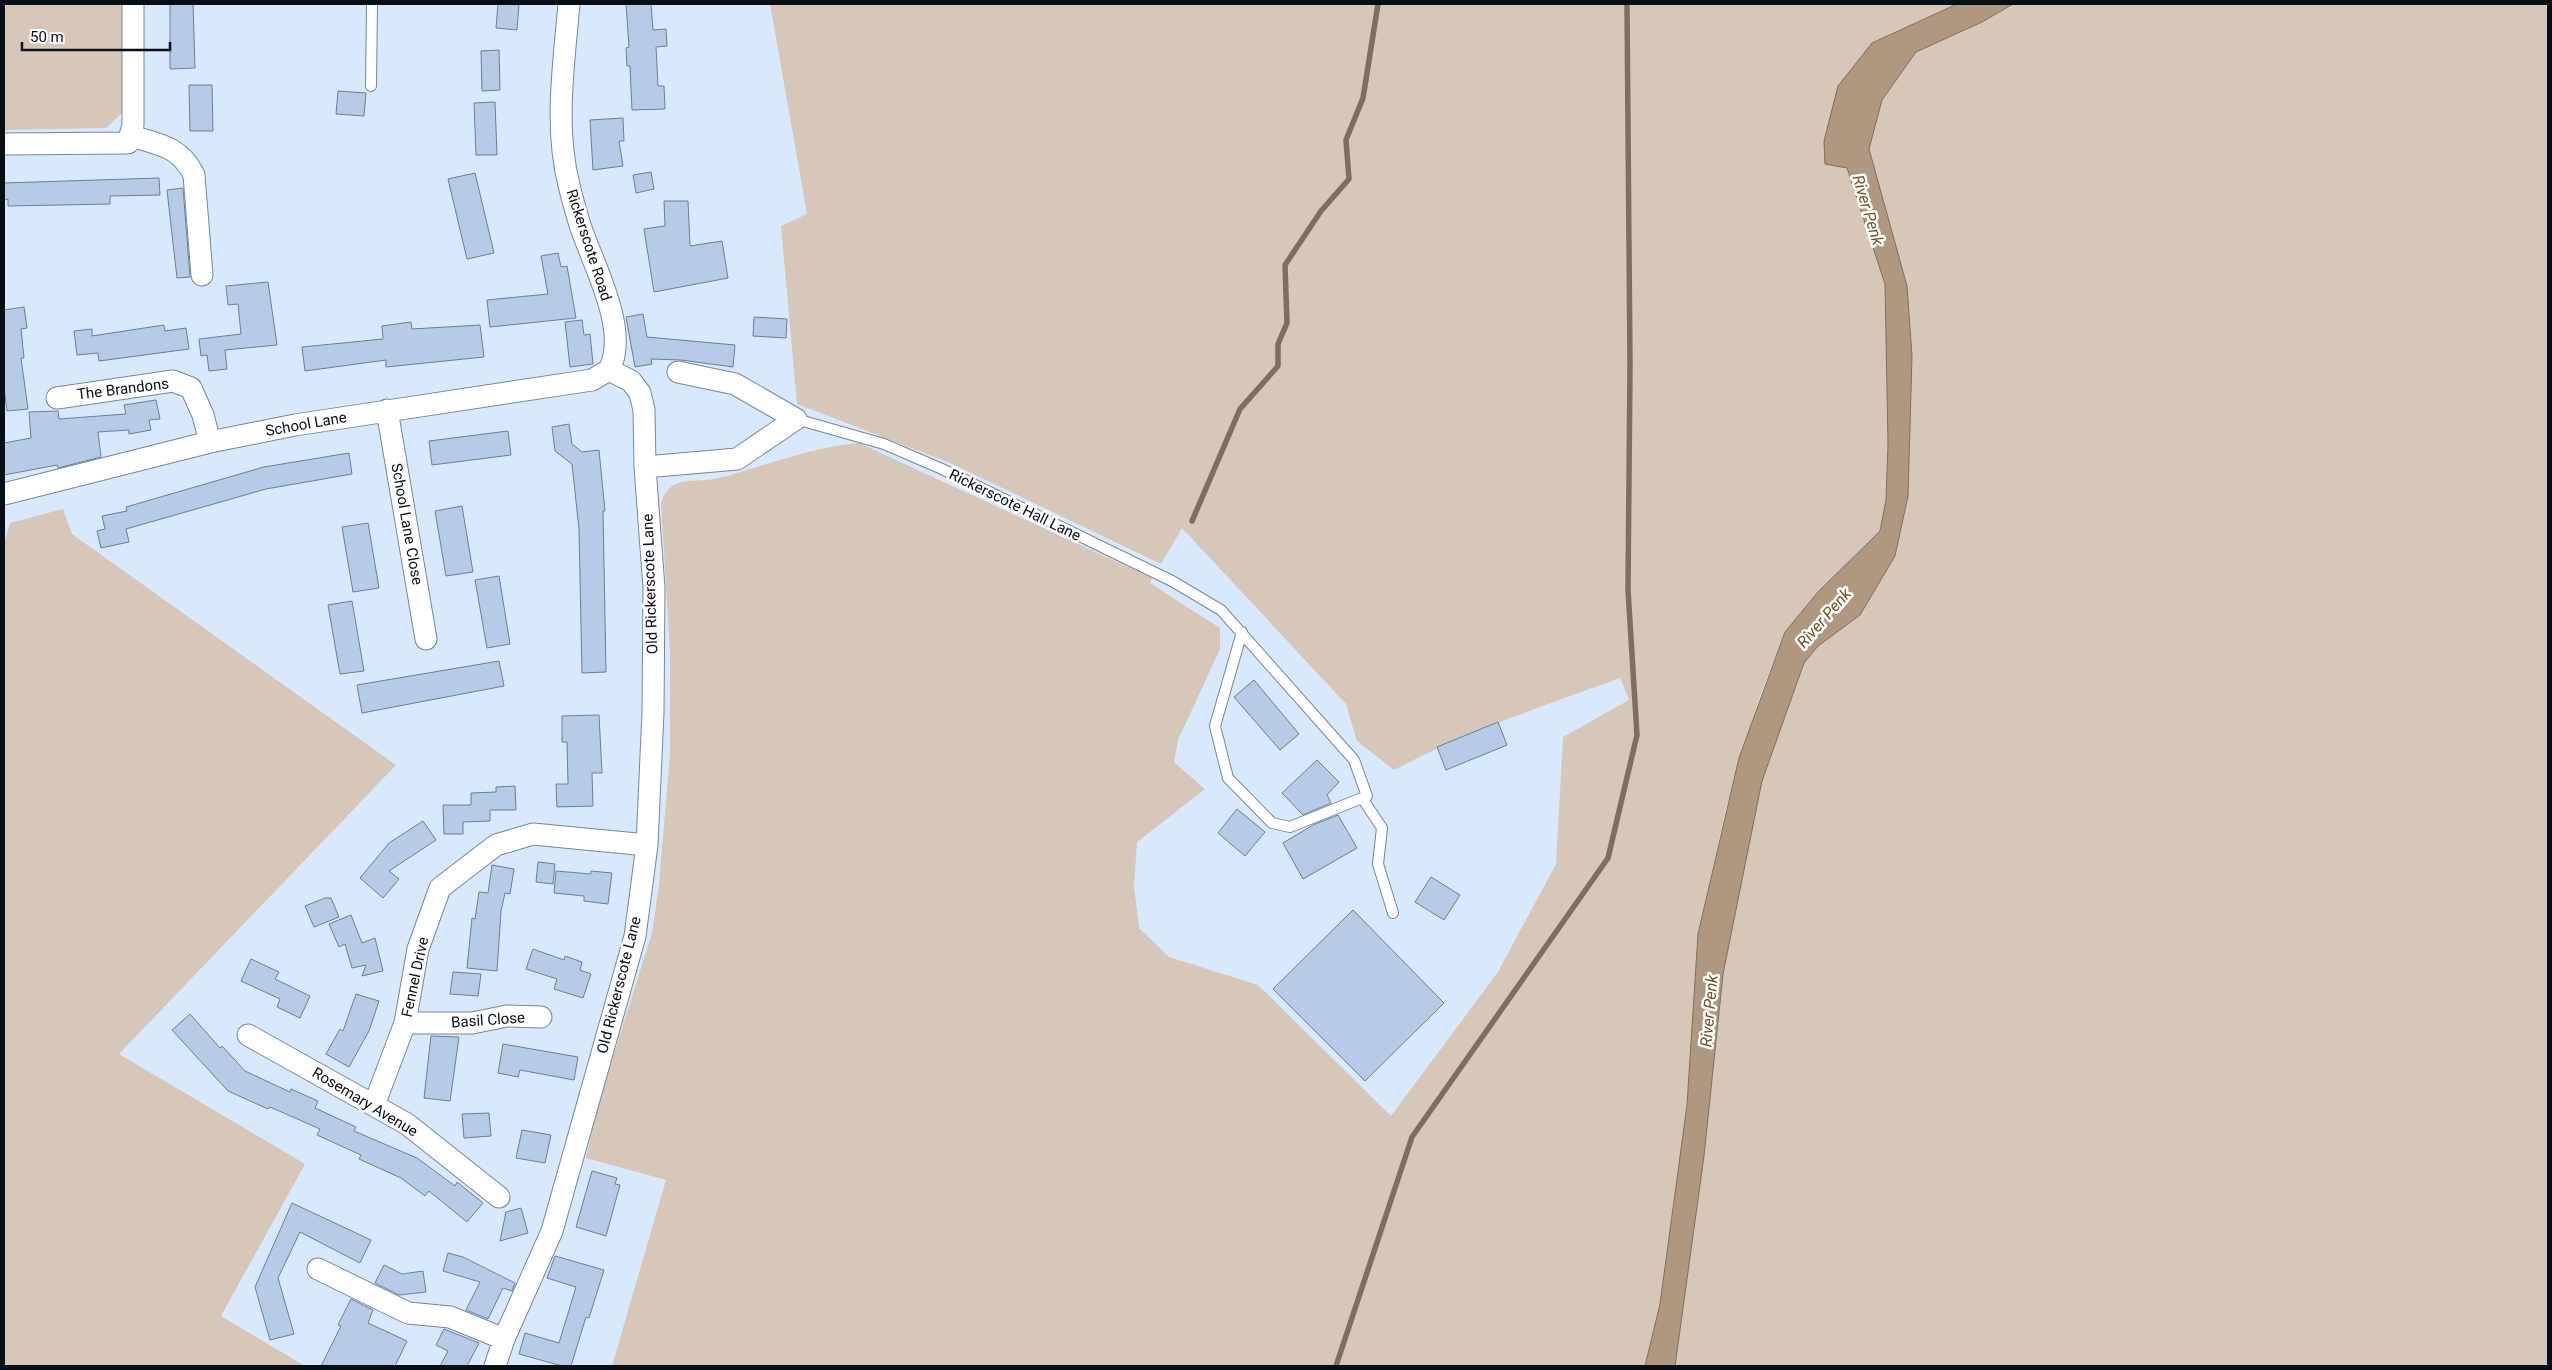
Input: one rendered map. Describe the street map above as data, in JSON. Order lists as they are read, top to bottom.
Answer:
{
  "streets": {
    "street": [
      "Rickerscote Road",
      "The Brandons",
      "School Lane",
      "School Lane Close",
      "Old Rickerscote Lane",
      "Fennel Drive",
      "Basil Close",
      "Rosemary Avenue"
    ],
    "lane": ["Rickerscote Hall Lane"]
  },
  "crossings": [
    ["Rickerscote Road", "School Lane"],
    ["The Brandons", "School Lane"],
    ["School Lane", "School Lane Close"],
    ["Old Rickerscote Lane", "Fennel Drive"],
    ["Fennel Drive", "Basil Close"],
    ["Fennel Drive", "Rosemary Avenue"]
  ],
  "water": ["River Penk"],
  "scale_bar": "50 m"
}
